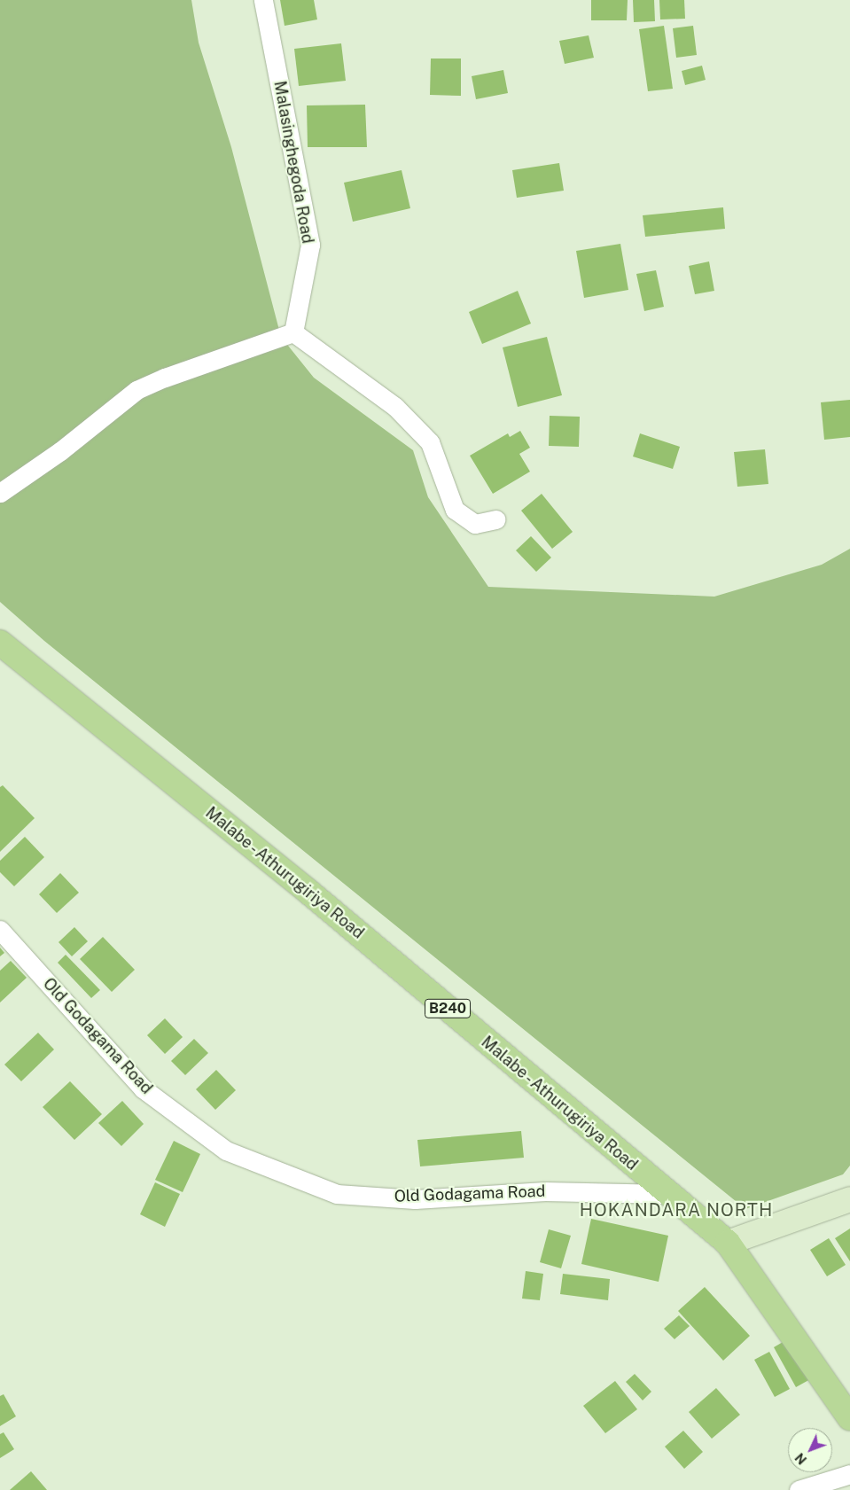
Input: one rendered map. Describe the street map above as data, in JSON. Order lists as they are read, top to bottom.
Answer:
{
  "streets": {
    "main road": ["Malabe - Athurugiriya Road", "B240"],
    "street": ["Malasinghegoda Road", "Old Godagama Road"]
  },
  "crossings": [
    ["Malabe - Athurugiriya Road", "Old Godagama Road"]
  ],
  "districts": ["HOKANDARA NORTH"],
  "north": "bottom left"
}
